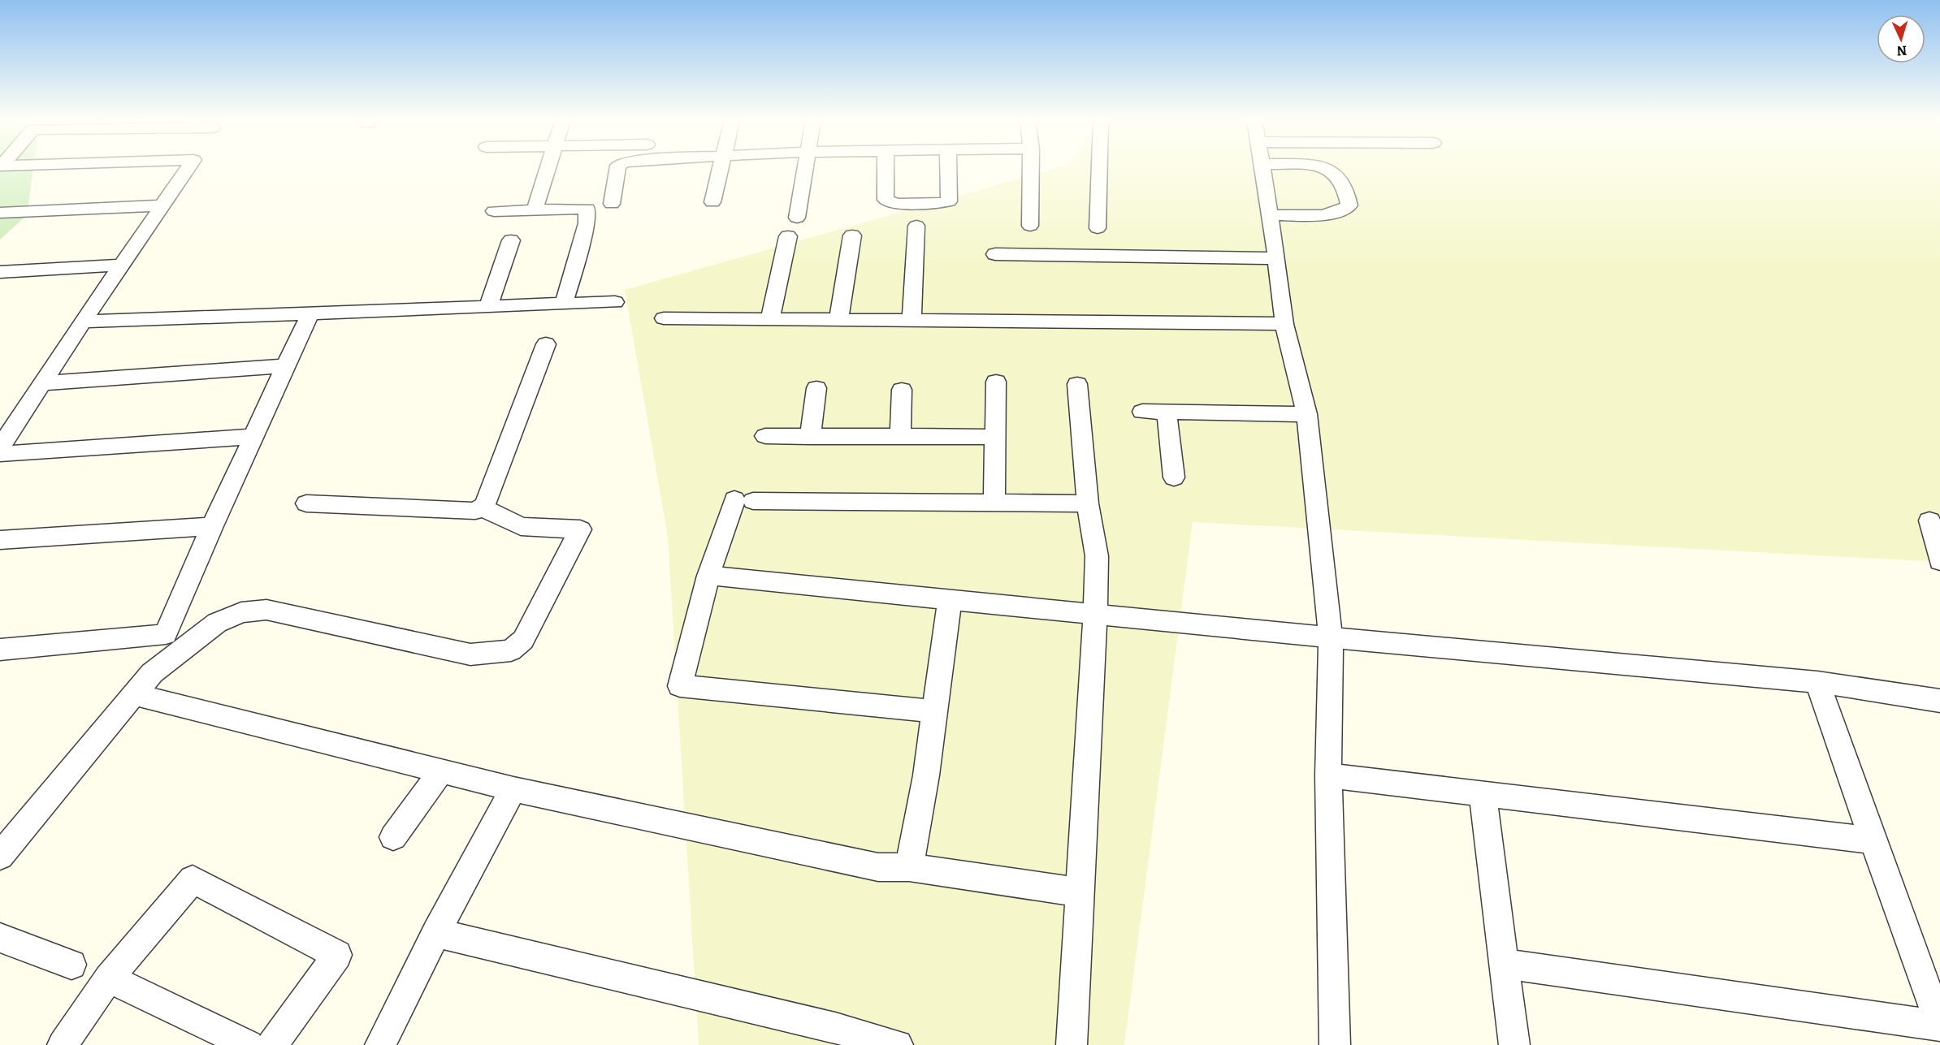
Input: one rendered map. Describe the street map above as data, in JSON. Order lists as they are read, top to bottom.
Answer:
{
  "north": "bottom"
}
